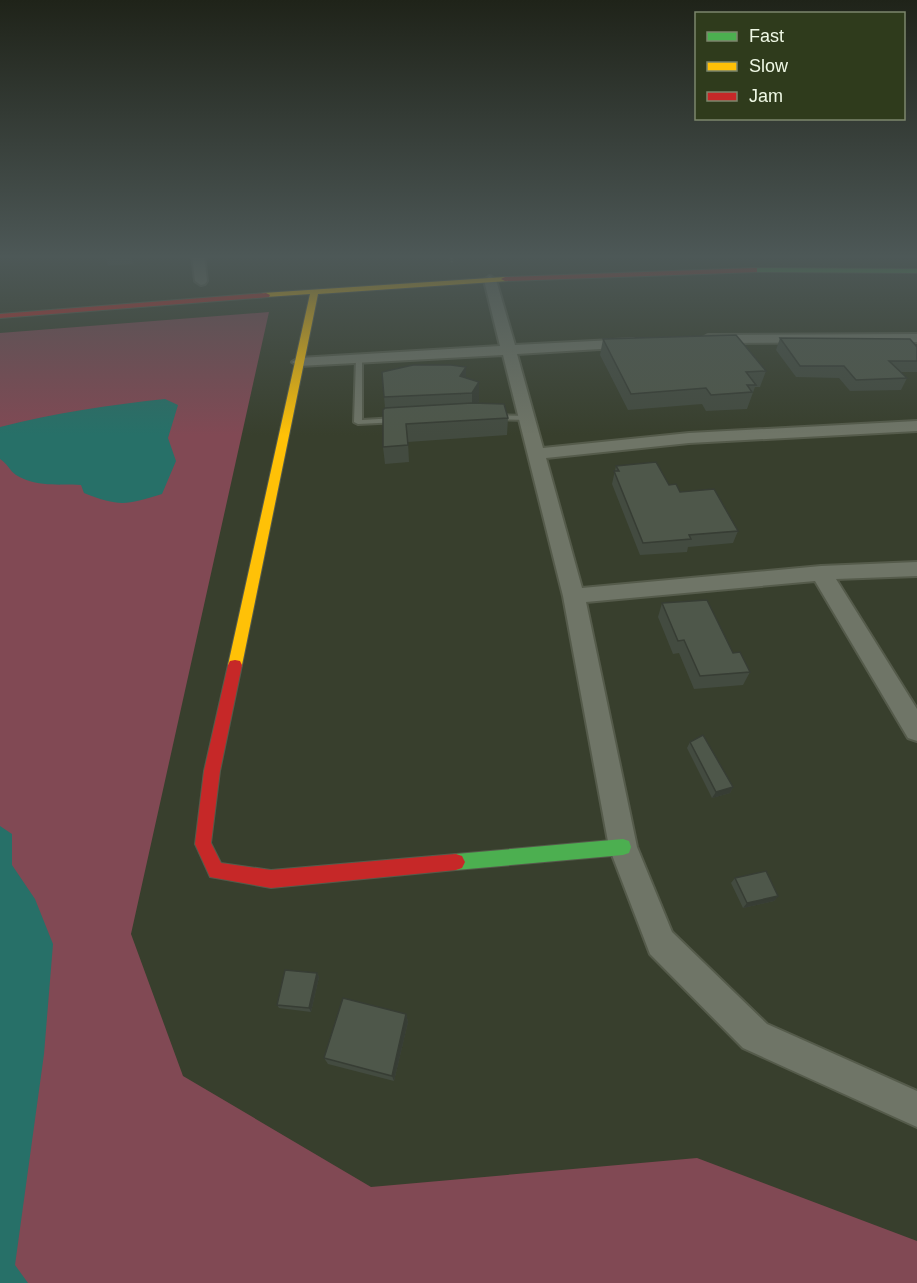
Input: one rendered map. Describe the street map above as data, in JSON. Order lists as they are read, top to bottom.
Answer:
{
  "legend": ["Fast", "Slow", "Jam"]
}
